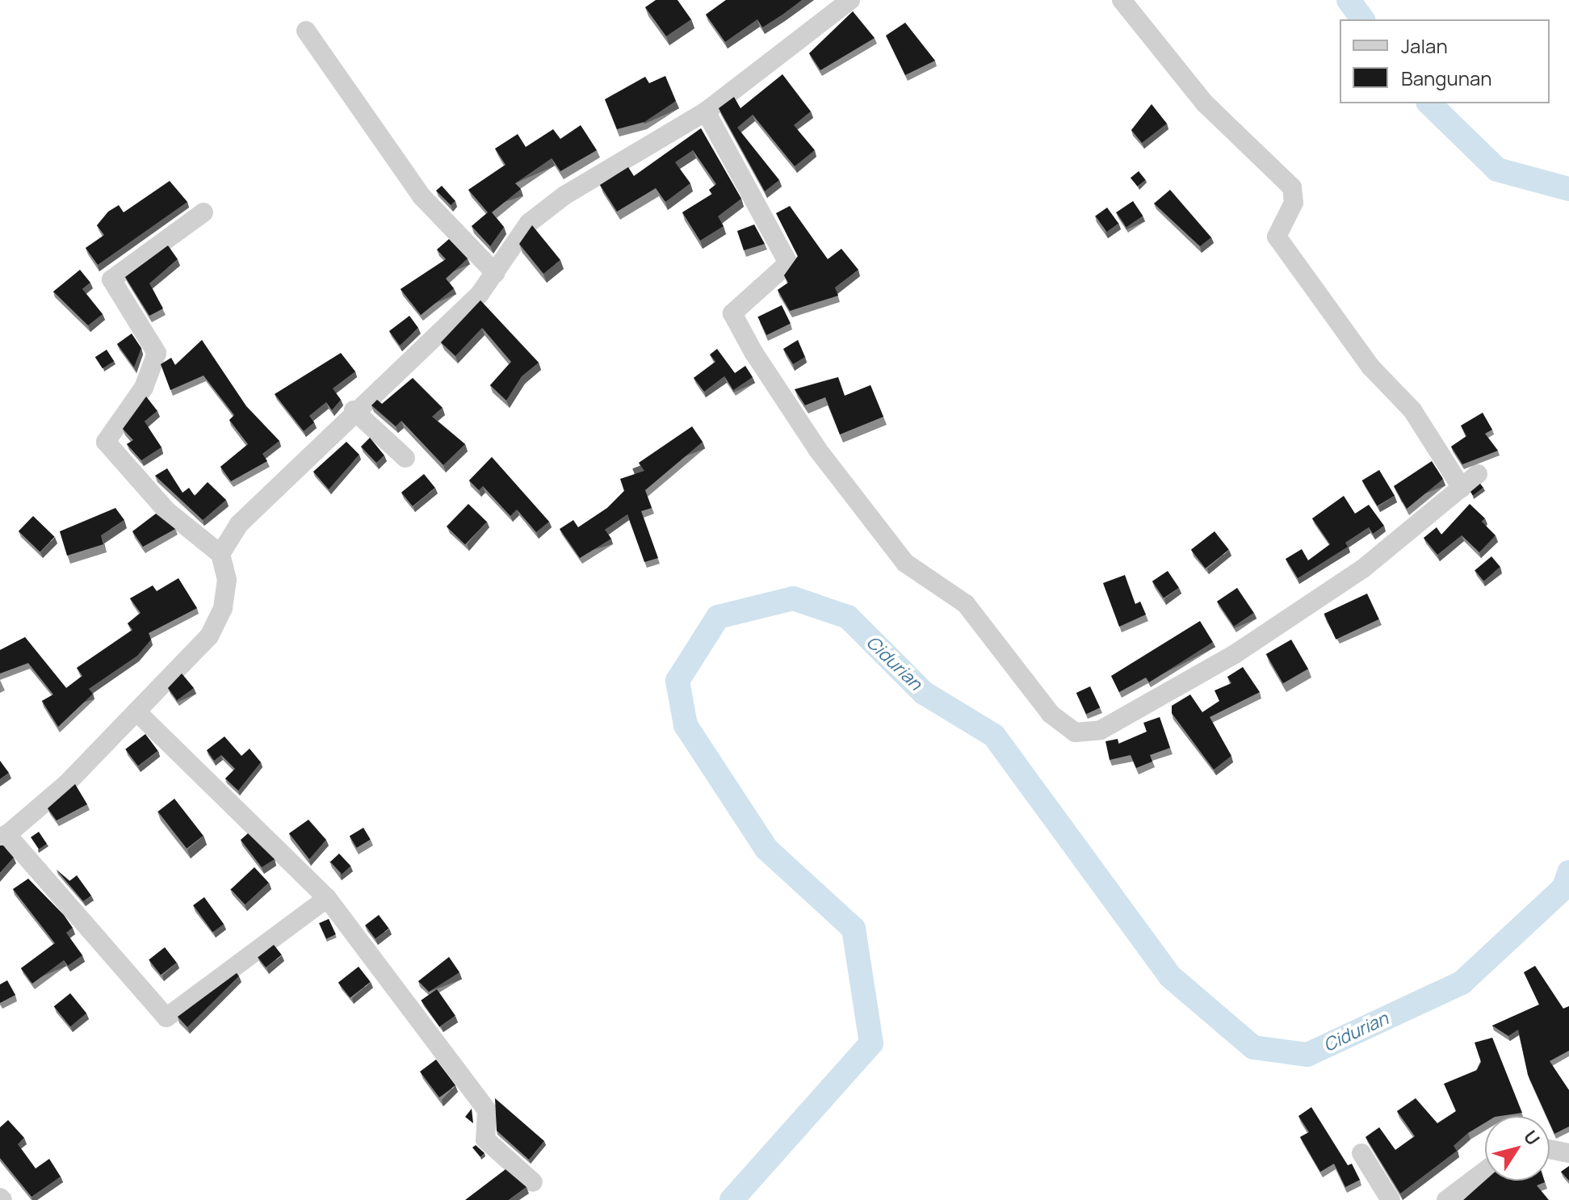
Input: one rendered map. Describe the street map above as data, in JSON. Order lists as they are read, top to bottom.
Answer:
{
  "water": ["Cidurian"],
  "legend": ["Jalan", "Bangunan"],
  "north": "top right"
}
